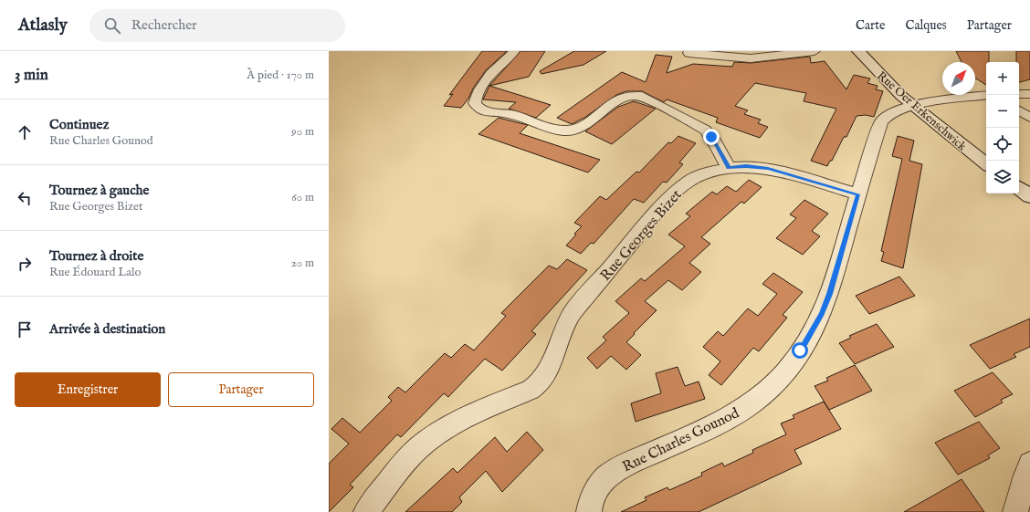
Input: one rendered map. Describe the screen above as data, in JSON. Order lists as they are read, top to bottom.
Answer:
{
  "streets": {
    "street": ["Rue Oer Erkenschwick", "Rue Georges Bizet", "Rue Charles Gounod"]
  },
  "crossings": [
    ["Rue Oer Erkenschwick", "Rue Charles Gounod"],
    ["Rue Georges Bizet", "Rue Charles Gounod"]
  ],
  "north": "top right",
  "page": {
    "header": "Atlasly",
    "search": "Rechercher",
    "nav": ["Carte", "Calques", "Partager"],
    "heading": ["3 min", "À pied · 170 m"],
    "map_buttons": ["+", "−"],
    "list": [
      ["Continuez", "Rue Charles Gounod", "90 m"],
      ["Tournez à gauche", "Rue Georges Bizet", "60 m"],
      ["Tournez à droite", "Rue Édouard Lalo", "20 m"],
      "Arrivée à destination"
    ],
    "buttons": ["Enregistrer", "Partager"]
  }
}
